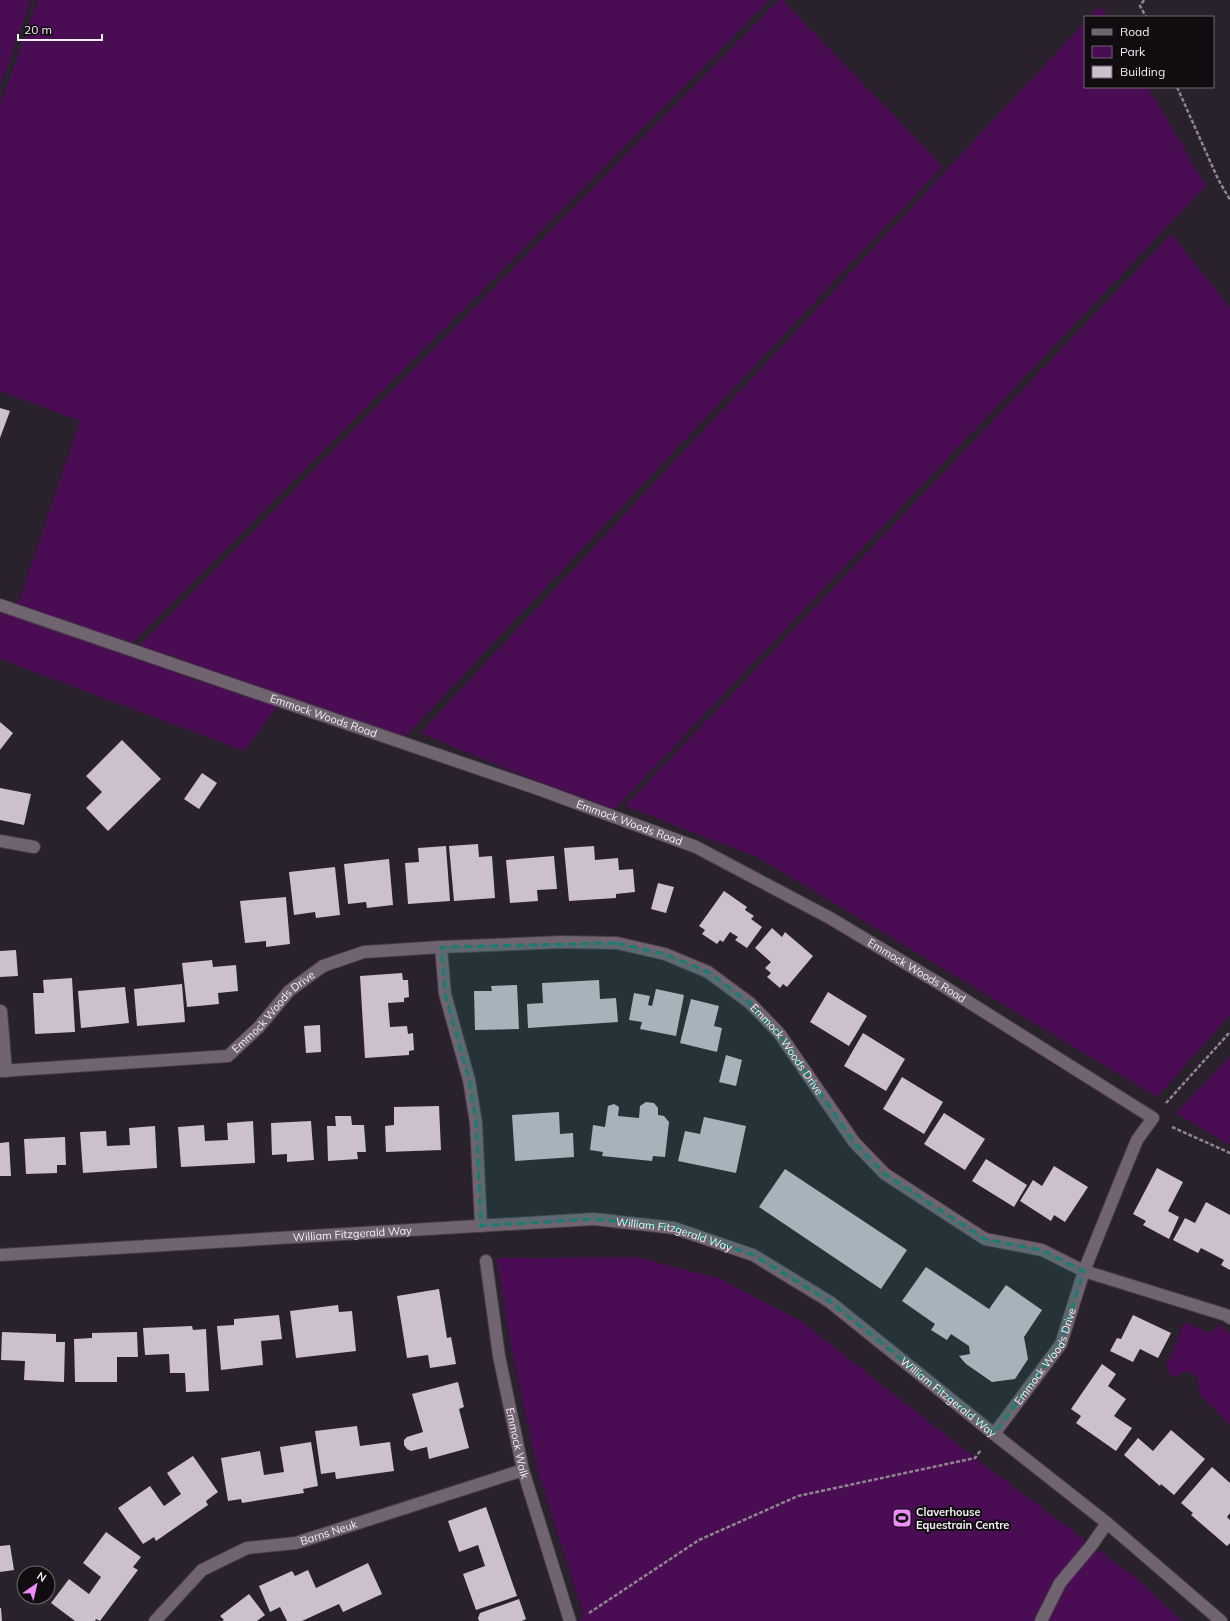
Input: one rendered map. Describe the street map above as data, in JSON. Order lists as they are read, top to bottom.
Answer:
{
  "streets": {
    "street": [
      "Emmock Woods Road",
      "Emmock Woods Drive",
      "William Fitzgerald Way",
      "Emmock Walk",
      "Barns Neuk"
    ]
  },
  "crossings": [
    ["Emmock Woods Road", "Emmock Woods Drive"],
    ["Emmock Woods Drive", "William Fitzgerald Way"],
    ["Emmock Walk", "Barns Neuk"]
  ],
  "places": {
    "sports": ["Claverhouse Equestrain Centre"]
  },
  "legend": ["Road", "Park", "Building"],
  "scale_bar": "20 m",
  "north": "top right"
}
